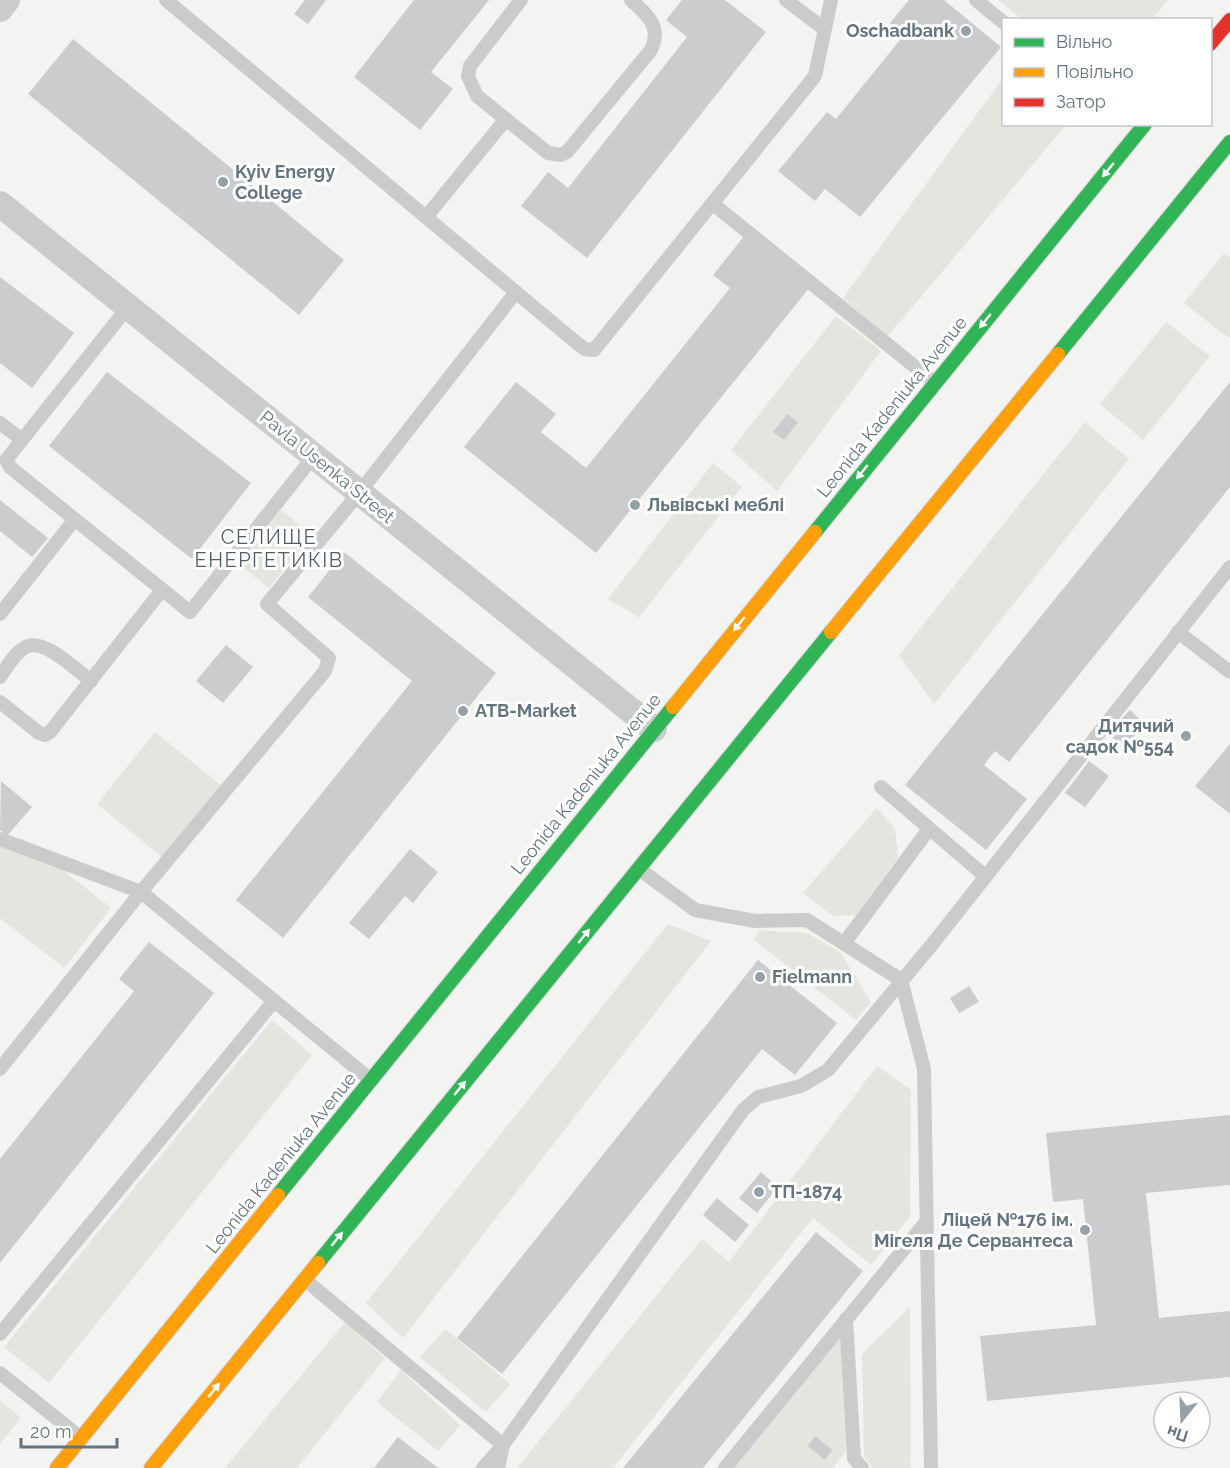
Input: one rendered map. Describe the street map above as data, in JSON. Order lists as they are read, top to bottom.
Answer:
{
  "streets": {
    "highway": ["Leonida Kadeniuka Avenue"],
    "street": ["Pavla Usenka Street"]
  },
  "crossings": [
    ["Leonida Kadeniuka Avenue", "Pavla Usenka Street"]
  ],
  "districts": ["СЕЛИЩЕ ЕНЕРГЕТИКІВ"],
  "places": [
    "Oschadbank",
    "Kyiv Energy College",
    "Львівські меблі",
    "ATB-Market",
    "Дитячий садок №554",
    "Fielmann",
    "ТП-1874",
    "Ліцей №176 ім. Мігеля Де Сервантеса"
  ],
  "legend": ["Вільно", "Повільно", "Затор"],
  "scale_bar": "20 m",
  "north": "bottom"
}
